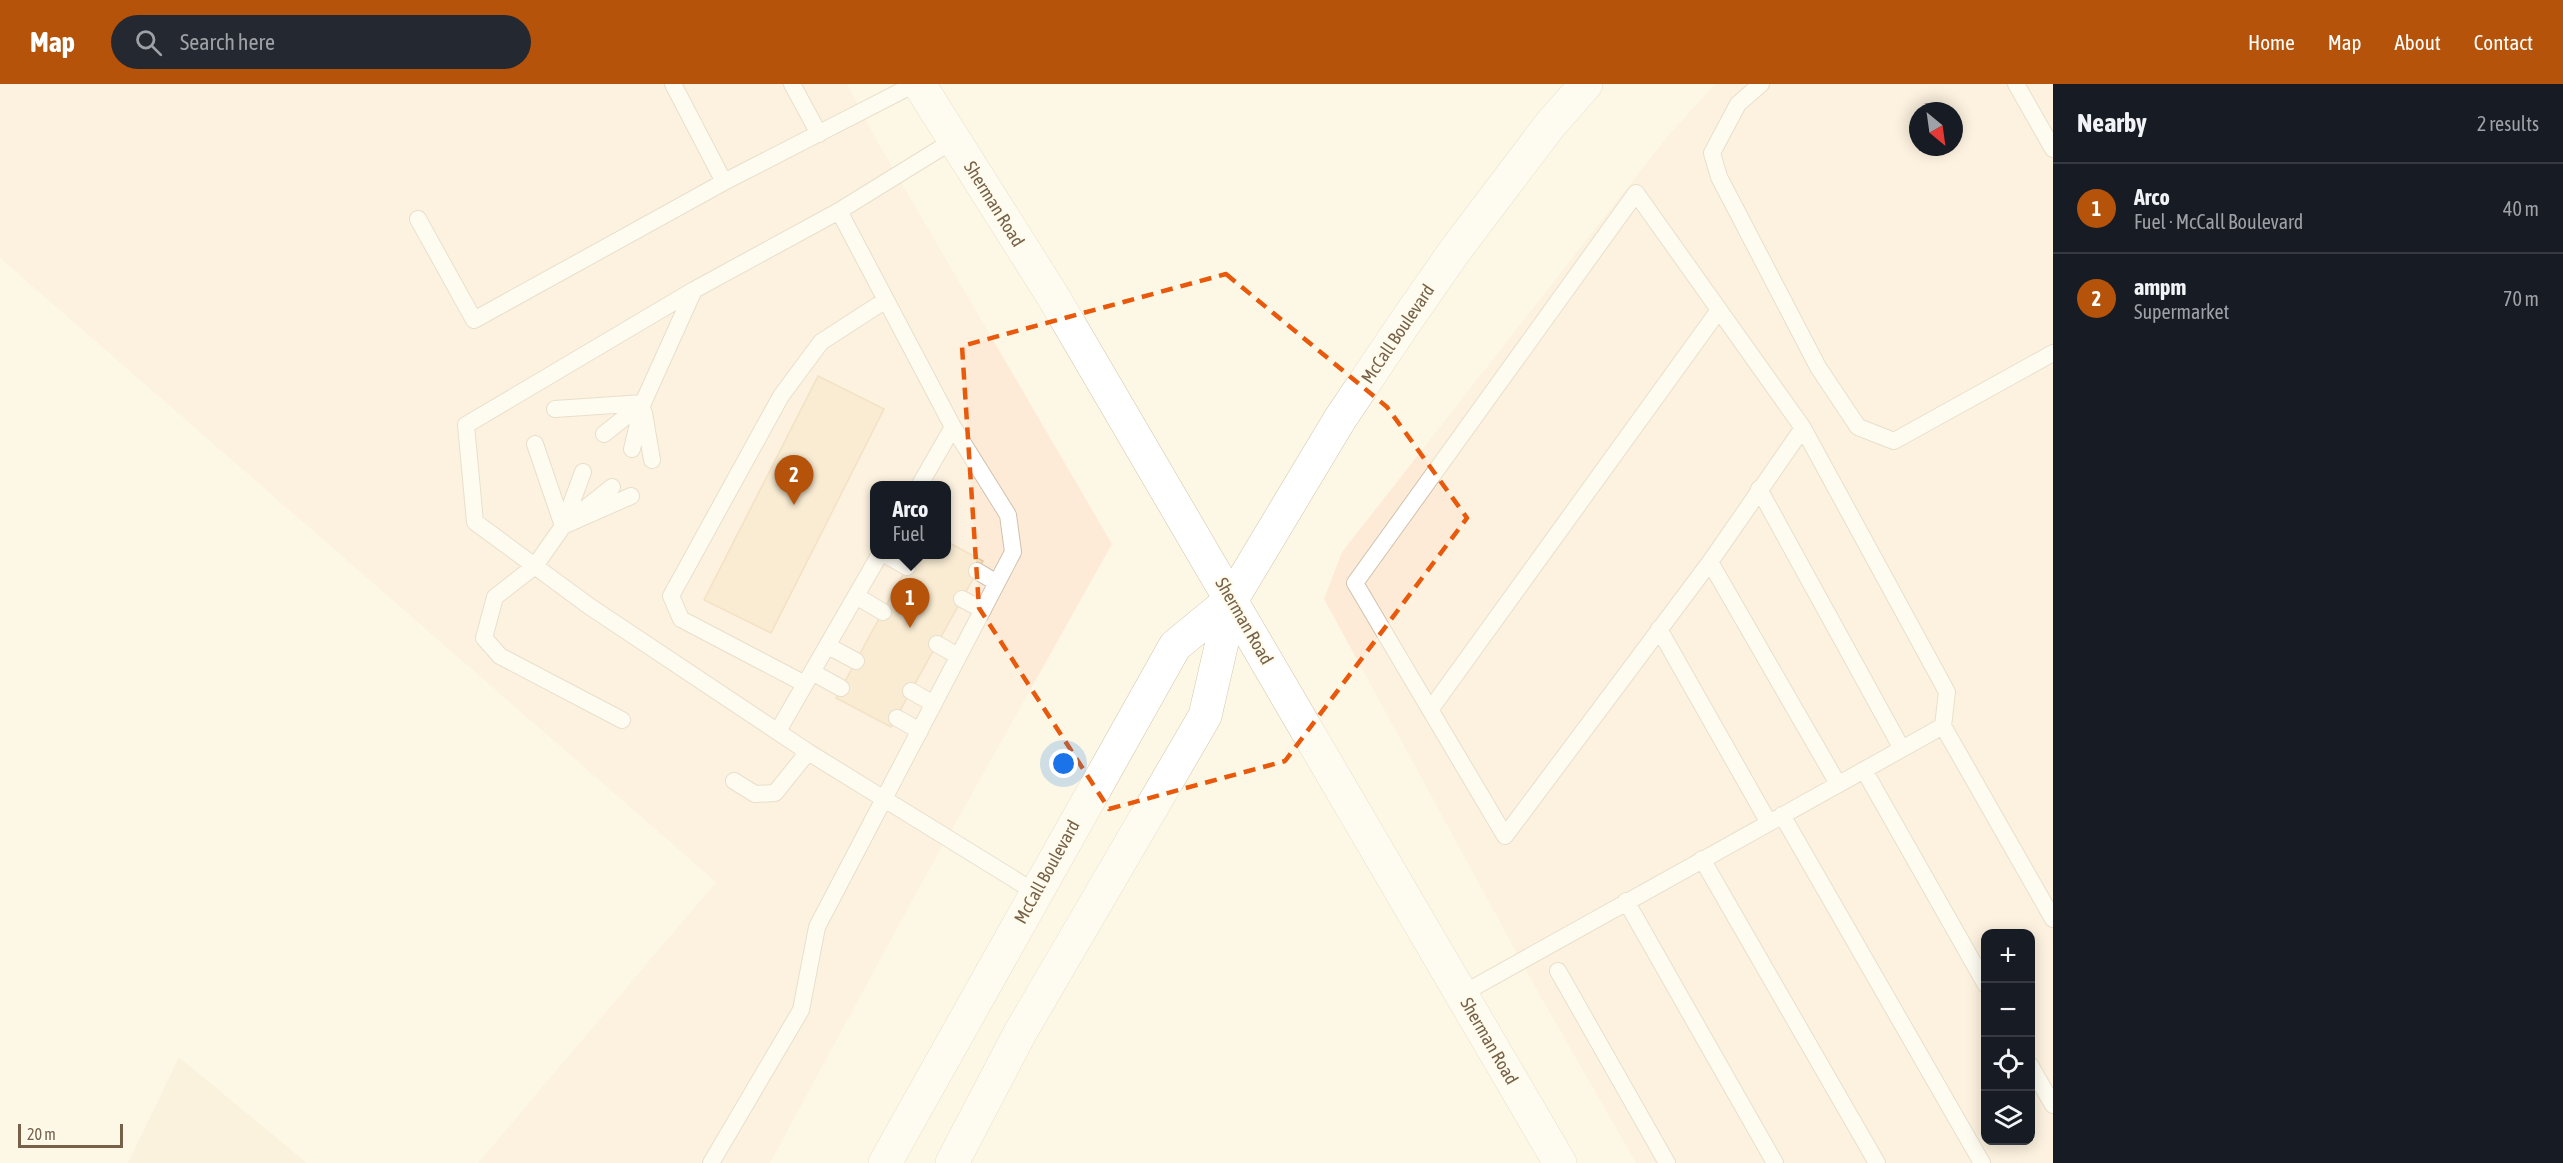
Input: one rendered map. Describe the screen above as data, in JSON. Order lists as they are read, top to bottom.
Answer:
{
  "streets": {
    "main road": ["Sherman Road", "McCall Boulevard"]
  },
  "crossings": [
    ["Sherman Road", "McCall Boulevard"]
  ],
  "scale_bar": "20 m",
  "north": "bottom right",
  "page": {
    "header": "Map",
    "search": "Search here",
    "nav": [
      "Home",
      "Map",
      "About",
      "Contact"
    ],
    "heading": ["Nearby", "2 results"],
    "list": [
      {
        "mark": "1",
        "name": "Arco",
        "note": "Fuel · McCall Boulevard",
        "value": "40 m"
      },
      {
        "mark": "2",
        "name": "ampm",
        "note": "Supermarket",
        "value": "70 m"
      }
    ],
    "pins": ["2", "1"],
    "popup": ["Arco", "Fuel"],
    "map_buttons": ["+", "−"],
    "scale": "20 m"
  }
}
